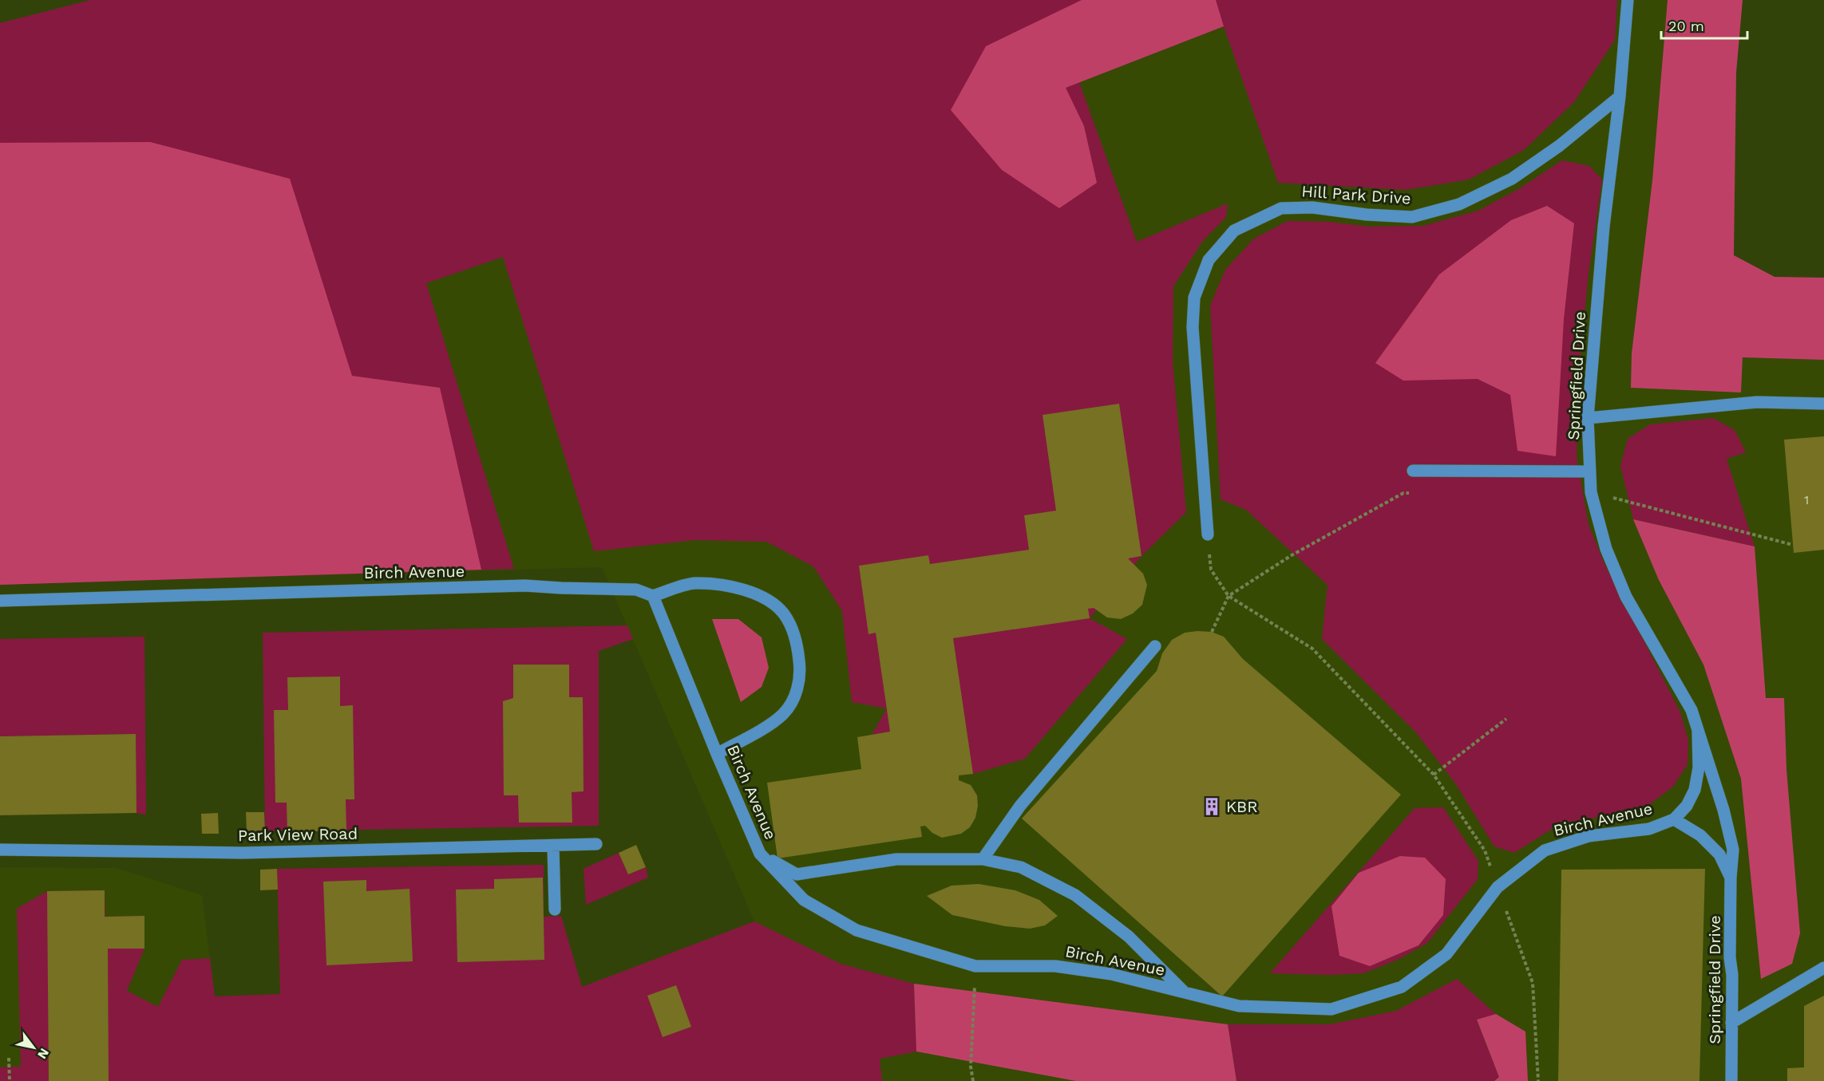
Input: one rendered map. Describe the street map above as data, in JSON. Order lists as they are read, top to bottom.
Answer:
{
  "streets": {
    "street": [
      "Hill Park Drive",
      "Springfield Drive",
      "Birch Avenue",
      "Park View Road"
    ]
  },
  "crossings": [
    ["Hill Park Drive", "Springfield Drive"],
    ["Springfield Drive", "Birch Avenue"]
  ],
  "places": {
    "building": ["KBR"]
  },
  "house_numbers": ["1"],
  "scale_bar": "20 m",
  "north": "bottom right"
}
